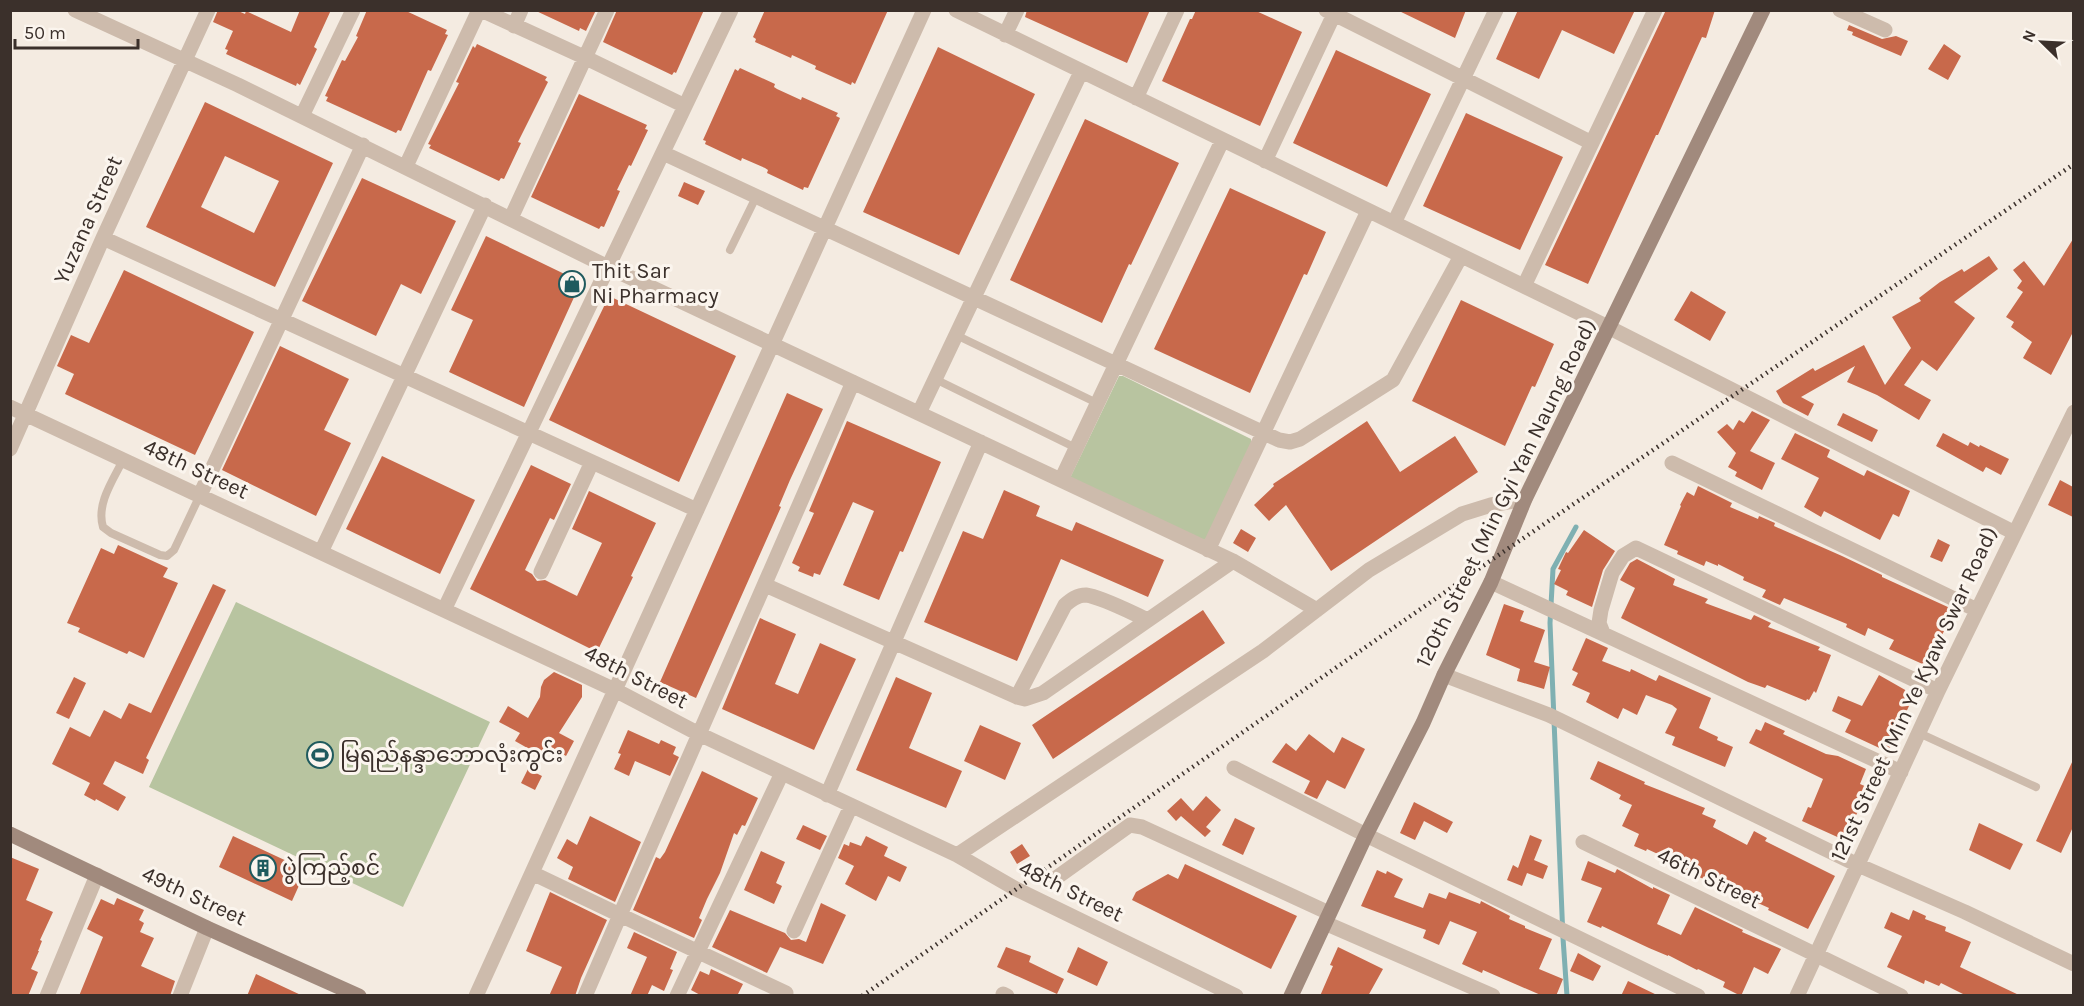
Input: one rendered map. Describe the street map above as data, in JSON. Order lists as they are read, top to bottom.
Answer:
{
  "streets": {
    "street": [
      "Yuzana Street",
      "48th Street",
      "120th Street (Min Gyi Yan Naung Road)",
      "121st Street (Min Ye Kyaw Swar Road)",
      "46th Street",
      "49th Street"
    ]
  },
  "crossings": [
    ["Yuzana Street", "48th Street"],
    ["121st Street (Min Ye Kyaw Swar Road)", "46th Street"]
  ],
  "places": {
    "shop": ["Thit Sar Ni Pharmacy"],
    "sports": ["မြရည်နန္ဒာဘောလုံးကွင်း"],
    "building": ["ပွဲကြည့်စင်"]
  },
  "scale_bar": "50 m",
  "north": "top left"
}
